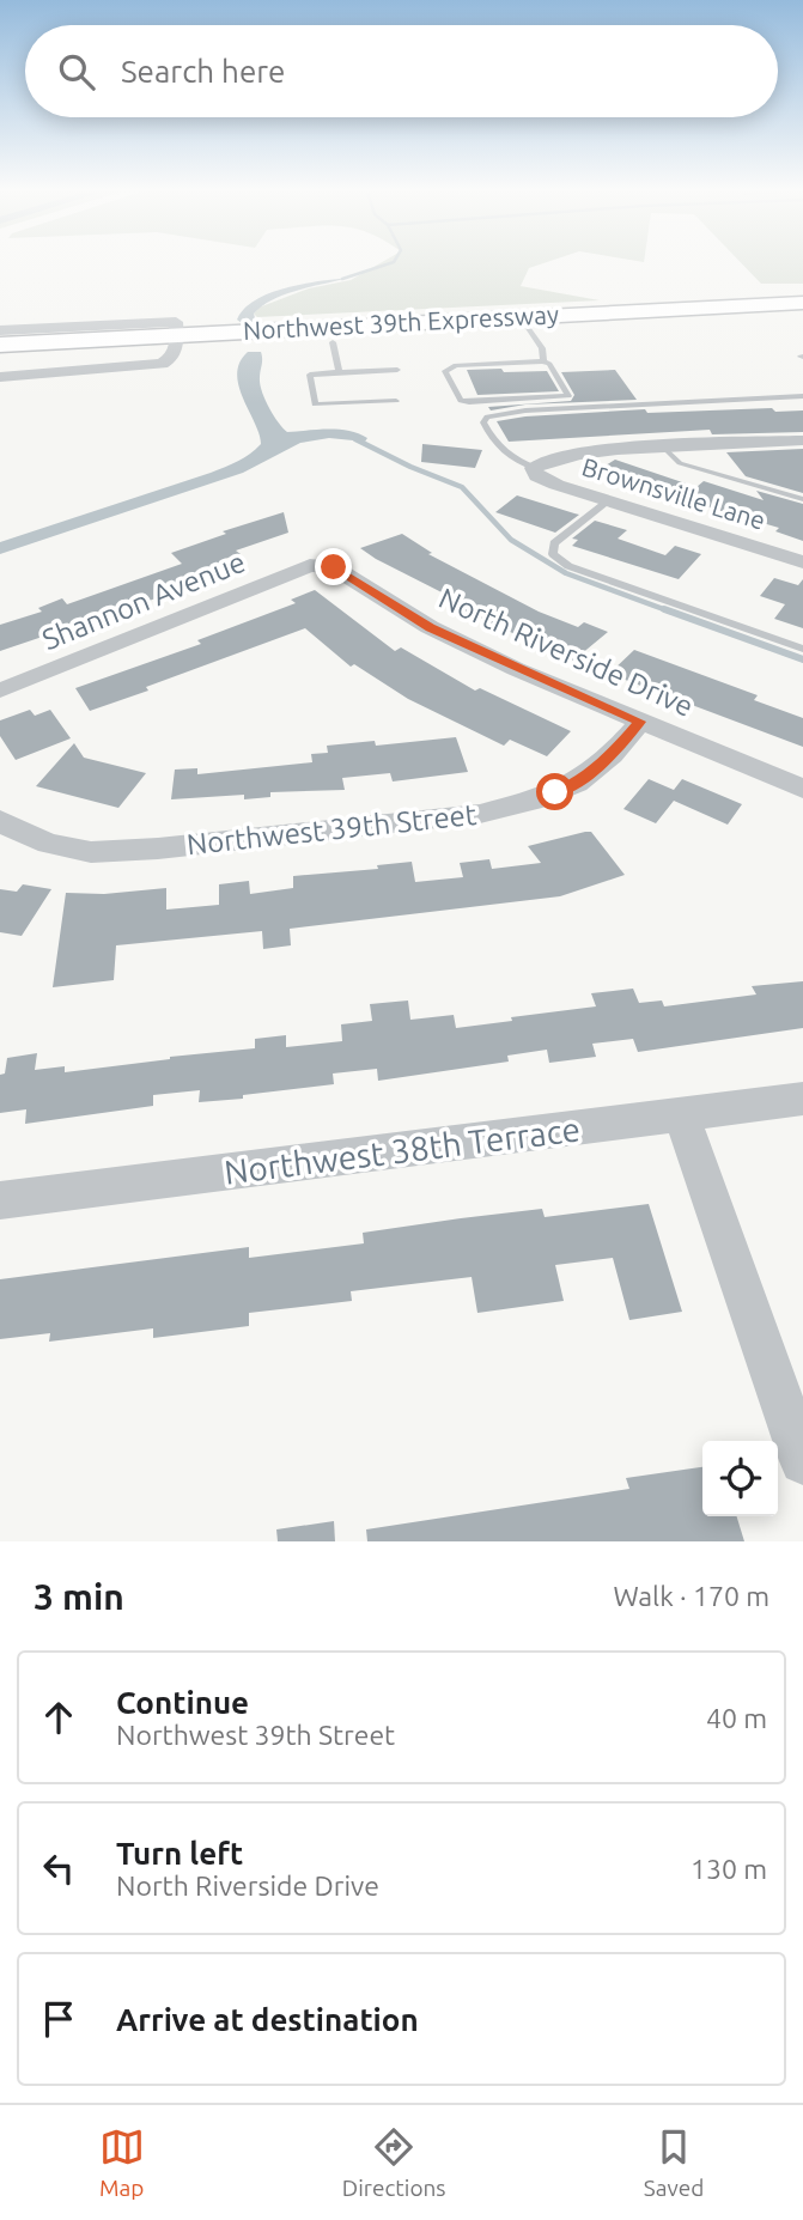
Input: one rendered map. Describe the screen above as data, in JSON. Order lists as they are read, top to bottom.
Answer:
{
  "streets": {
    "highway": ["Northwest 39th Expressway"],
    "street": [
      "Brownsville Lane",
      "Shannon Avenue",
      "North Riverside Drive",
      "Northwest 39th Street",
      "Northwest 38th Terrace"
    ]
  },
  "crossings": [
    ["Shannon Avenue", "North Riverside Drive"],
    ["North Riverside Drive", "Northwest 39th Street"]
  ],
  "page": {
    "search": "Search here",
    "heading": ["3 min", "Walk · 170 m"],
    "list": [
      ["Continue", "Northwest 39th Street", "40 m"],
      ["Turn left", "North Riverside Drive", "130 m"],
      "Arrive at destination"
    ],
    "nav": ["Map", "Directions", "Saved"]
  }
}
